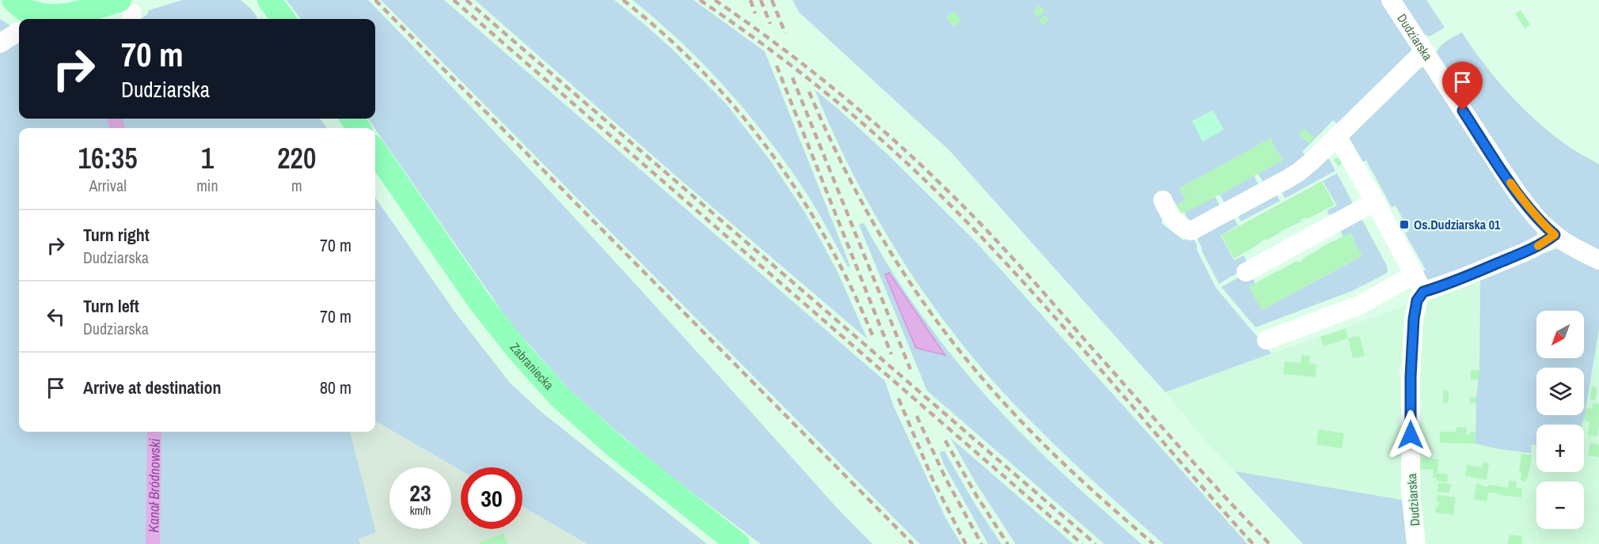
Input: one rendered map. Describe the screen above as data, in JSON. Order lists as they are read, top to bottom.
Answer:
{
  "streets": {
    "main road": ["Zabraniecka"],
    "street": ["Dudziarska"]
  },
  "water": ["Kanał Bródnowski"],
  "places": {
    "transit": ["Os.Dudziarska 01"]
  },
  "north": "bottom left",
  "page": {
    "turn": ["70 m", "Dudziarska"],
    "eta": [
      "16:35",
      "Arrival",
      "1",
      "min",
      "220",
      "m"
    ],
    "list": [
      {
        "name": "Turn right",
        "note": "Dudziarska",
        "value": "70 m"
      },
      {
        "name": "Turn left",
        "note": "Dudziarska",
        "value": "70 m"
      },
      {
        "name": "Arrive at destination",
        "value": "80 m"
      }
    ],
    "map_buttons": ["+", "−"],
    "speed": "23 km/h",
    "limit": "30"
  }
}
